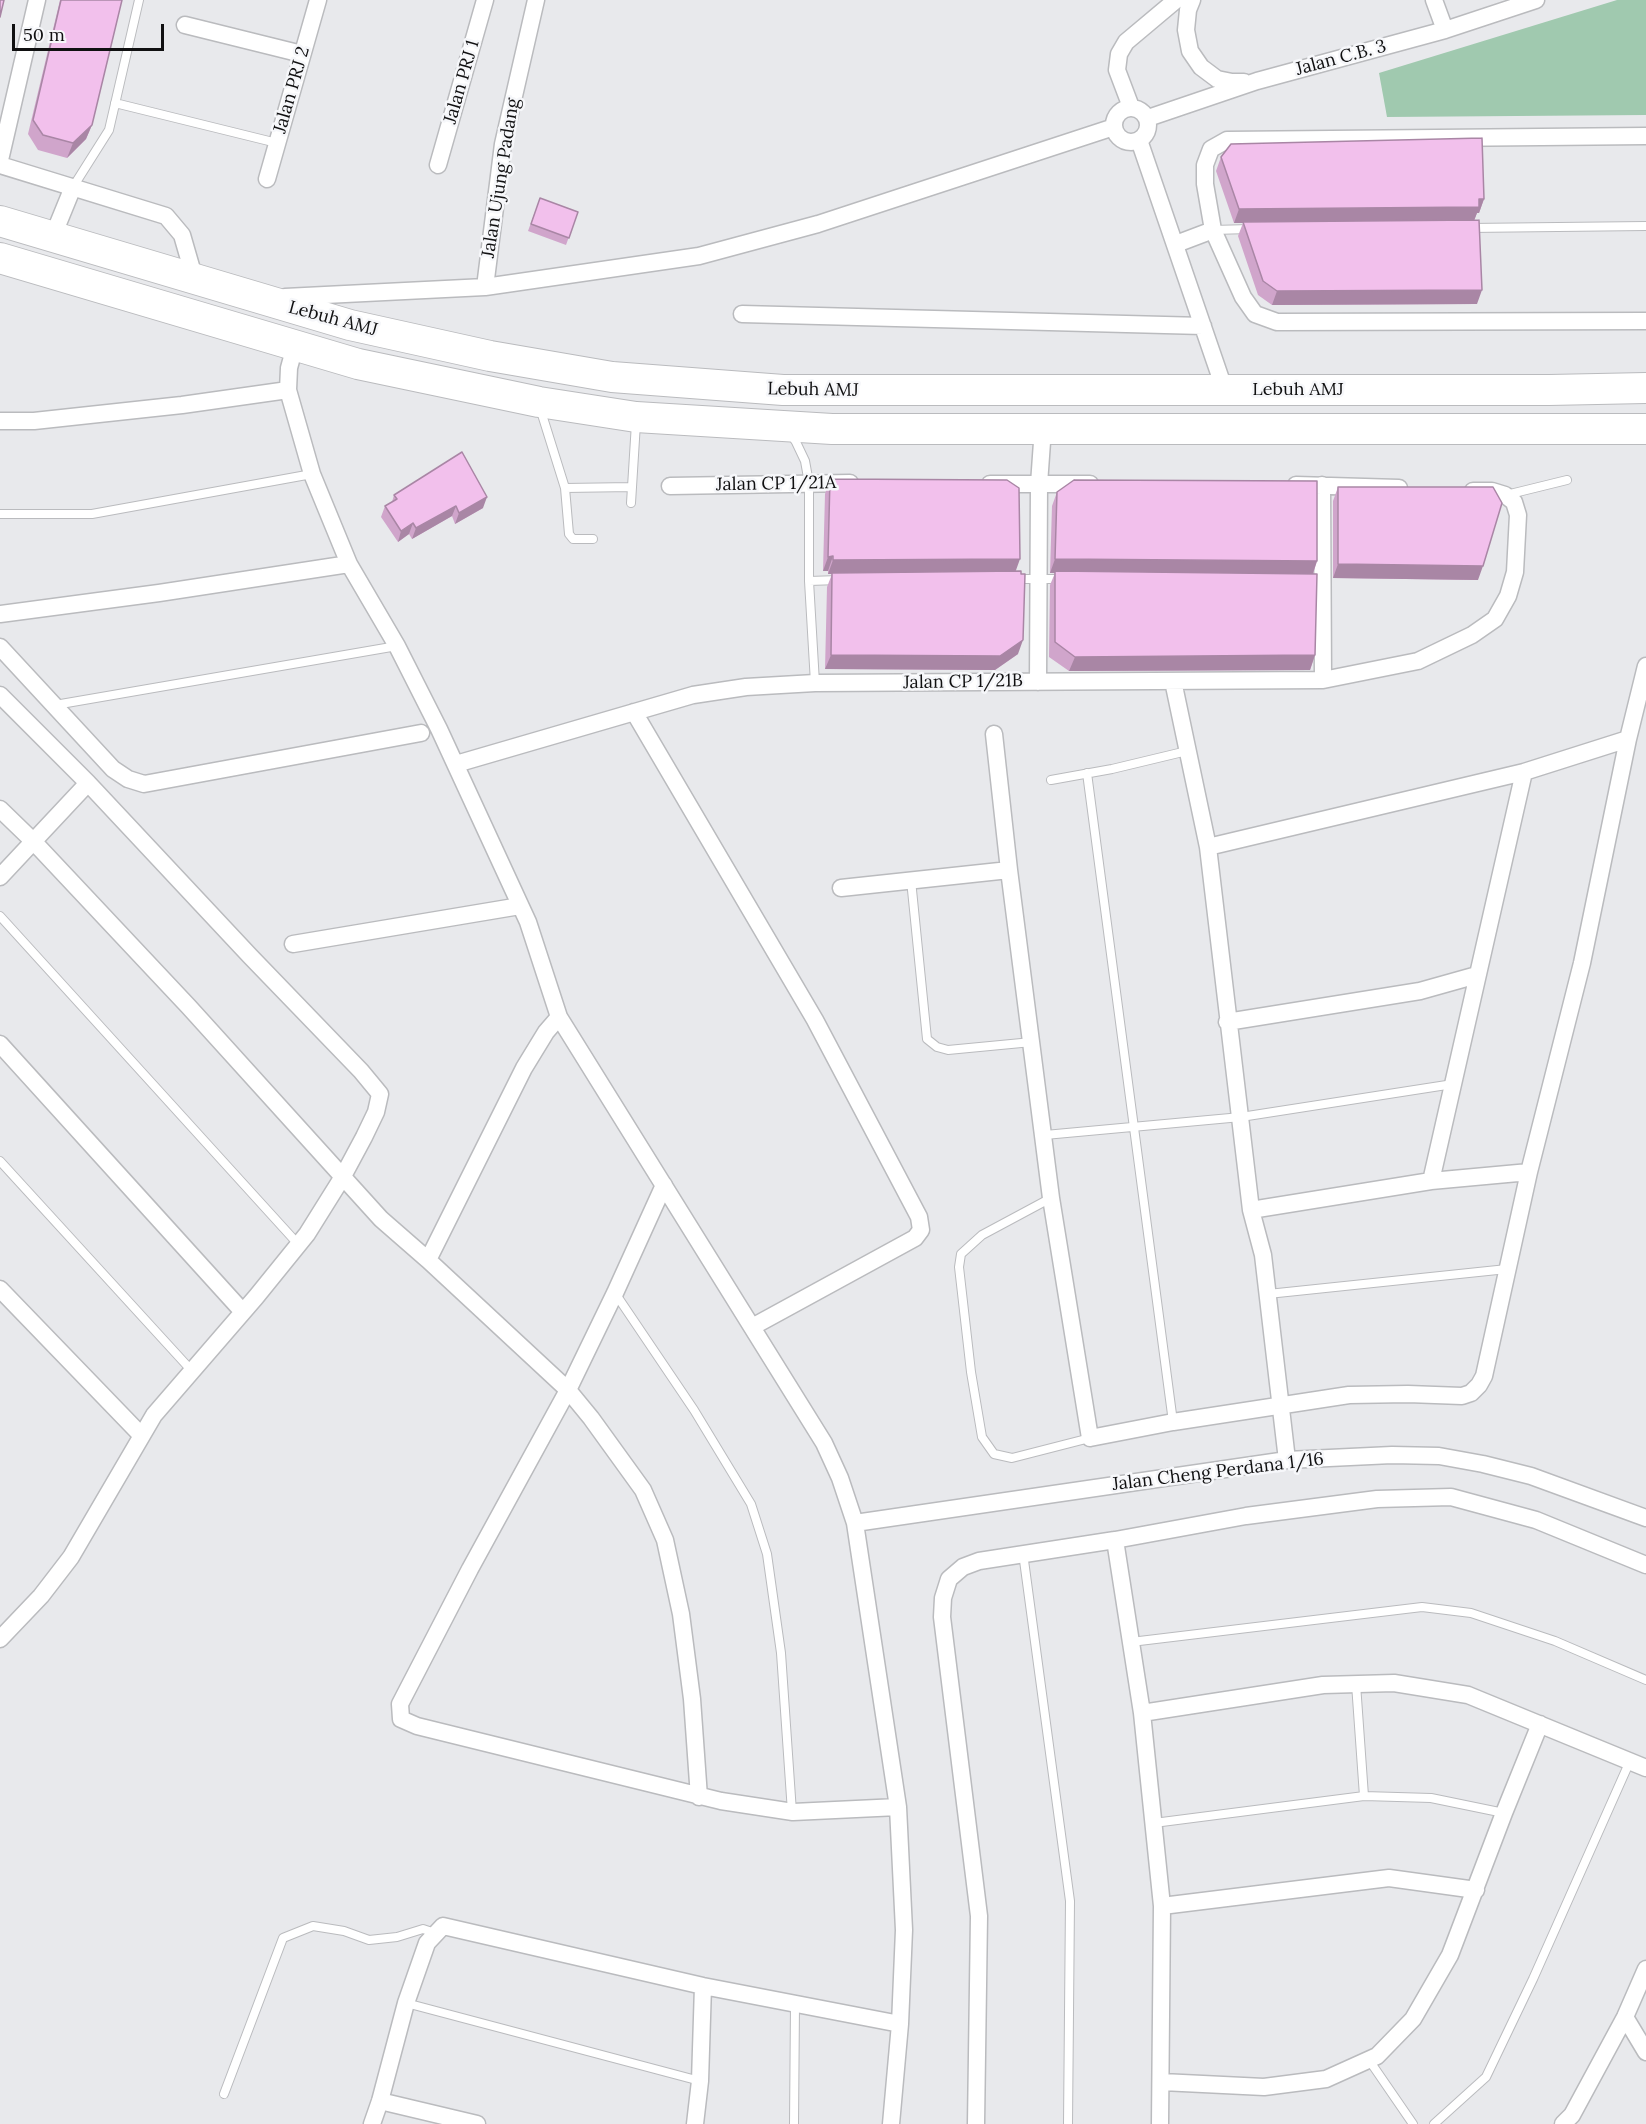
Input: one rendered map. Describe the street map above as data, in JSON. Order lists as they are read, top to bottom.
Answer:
{
  "streets": {
    "highway": ["Lebuh AMJ"],
    "street": [
      "Jalan C.B. 3",
      "Jalan PRJ 1",
      "Jalan PRJ 2",
      "Jalan Ujung Padang",
      "Jalan CP 1/21A",
      "Jalan CP 1/21B",
      "Jalan Cheng Perdana 1/16"
    ]
  },
  "scale_bar": "50 m"
}
